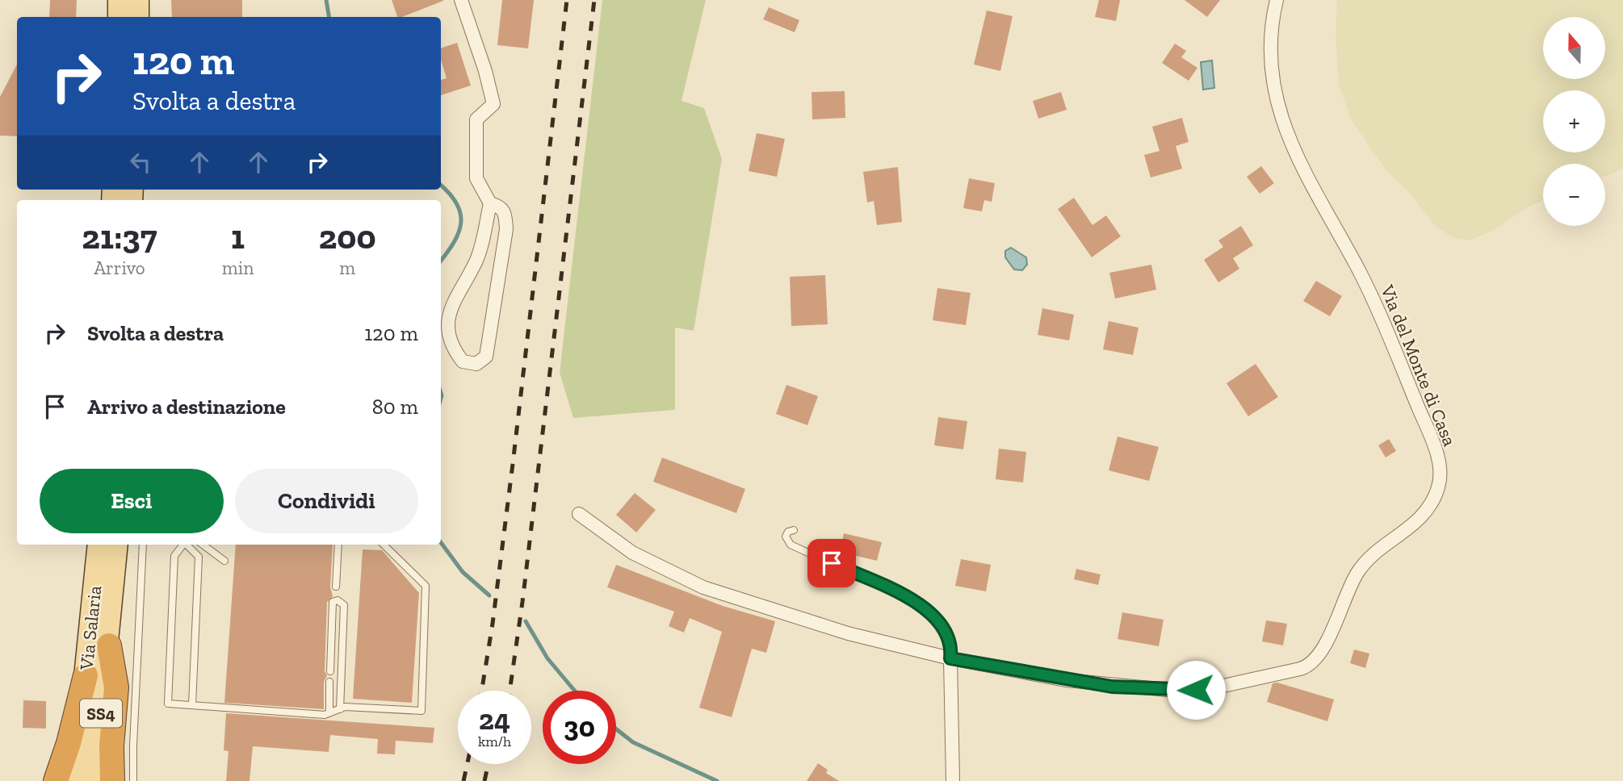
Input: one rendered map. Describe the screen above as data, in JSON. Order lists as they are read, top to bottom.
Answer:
{
  "streets": {
    "main road": ["Via Salaria", "SS4"],
    "street": ["Via del Monte di Casa"]
  },
  "north": "top",
  "page": {
    "map_buttons": ["+", "−"],
    "turn": ["120 m", "Svolta a destra"],
    "eta": [
      "21:37",
      "Arrivo",
      "1",
      "min",
      "200",
      "m"
    ],
    "list": [
      {
        "name": "Svolta a destra",
        "value": "120 m"
      },
      {
        "name": "Arrivo a destinazione",
        "value": "80 m"
      }
    ],
    "buttons": ["Esci", "Condividi"],
    "speed": "24 km/h",
    "limit": "30"
  }
}
